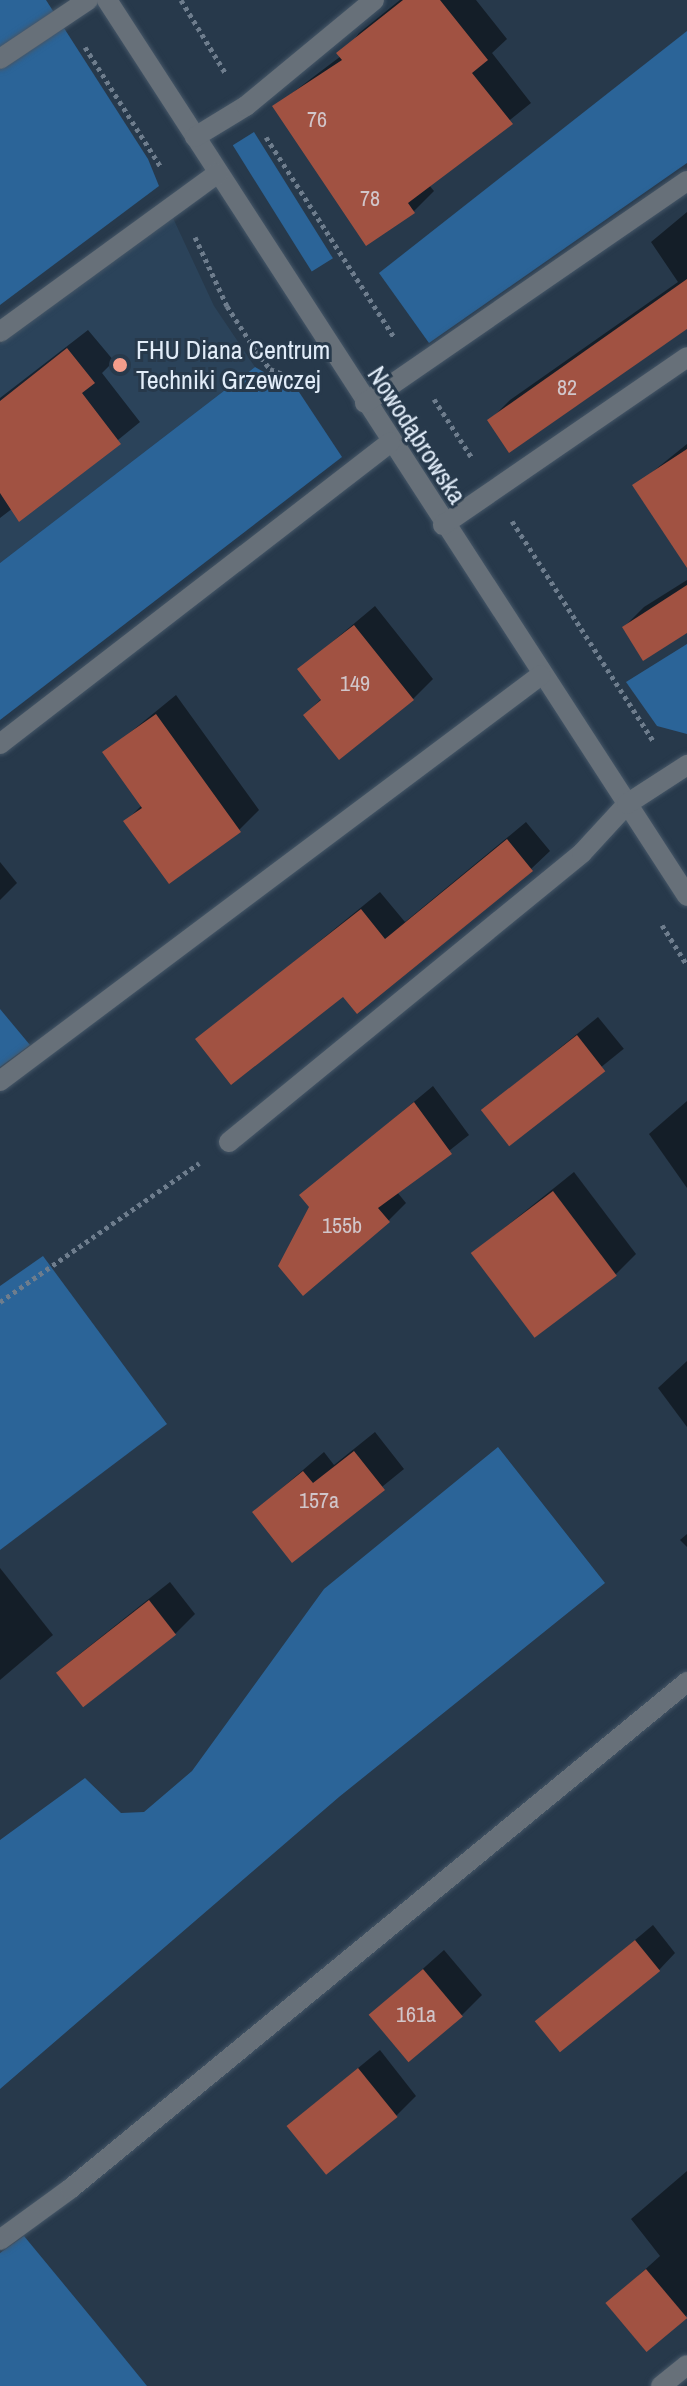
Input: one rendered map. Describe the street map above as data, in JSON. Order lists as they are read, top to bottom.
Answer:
{
  "streets": {
    "street": ["Nowodąbrowska"]
  },
  "places": ["FHU Diana Centrum Techniki Grzewczej"],
  "house_numbers": [
    "76",
    "78",
    "82",
    "149",
    "155b",
    "157a",
    "161a"
  ]
}
